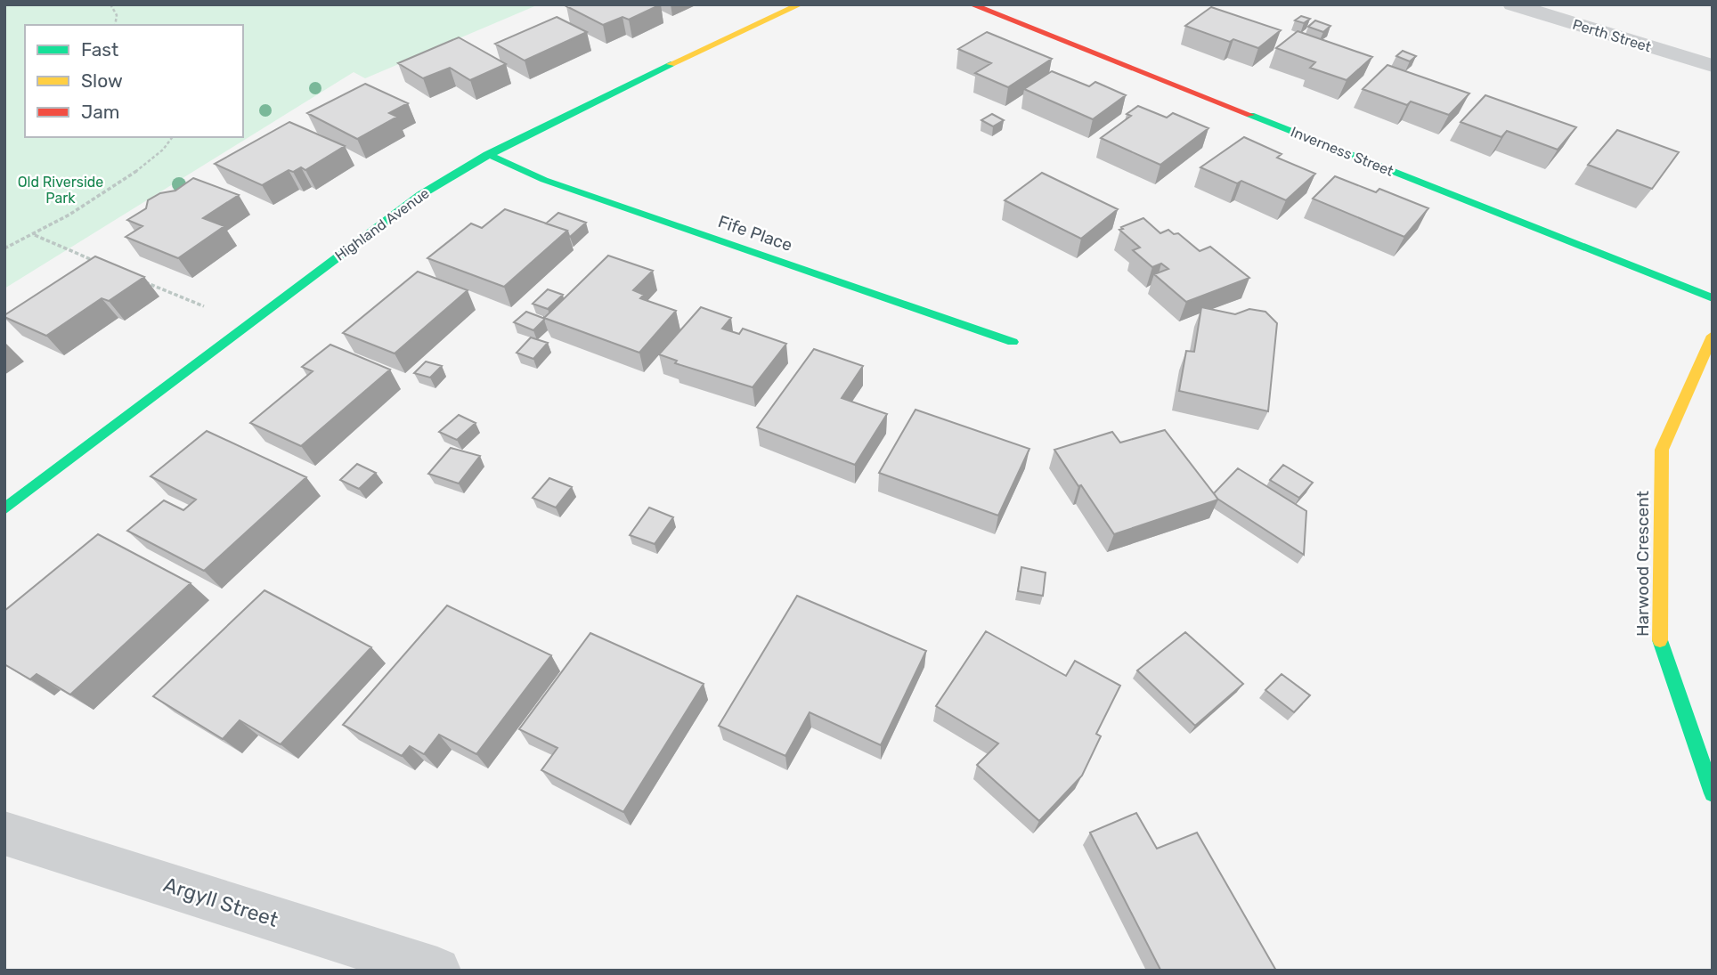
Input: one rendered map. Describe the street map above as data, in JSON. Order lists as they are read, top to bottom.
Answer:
{
  "streets": {
    "street": [
      "Perth Street",
      "Inverness Street",
      "Highland Avenue",
      "Fife Place",
      "Harwood Crescent",
      "Argyll Street"
    ]
  },
  "crossings": [
    ["Highland Avenue", "Fife Place"]
  ],
  "parks": ["Old Riverside Park"],
  "legend": ["Fast", "Slow", "Jam"]
}
